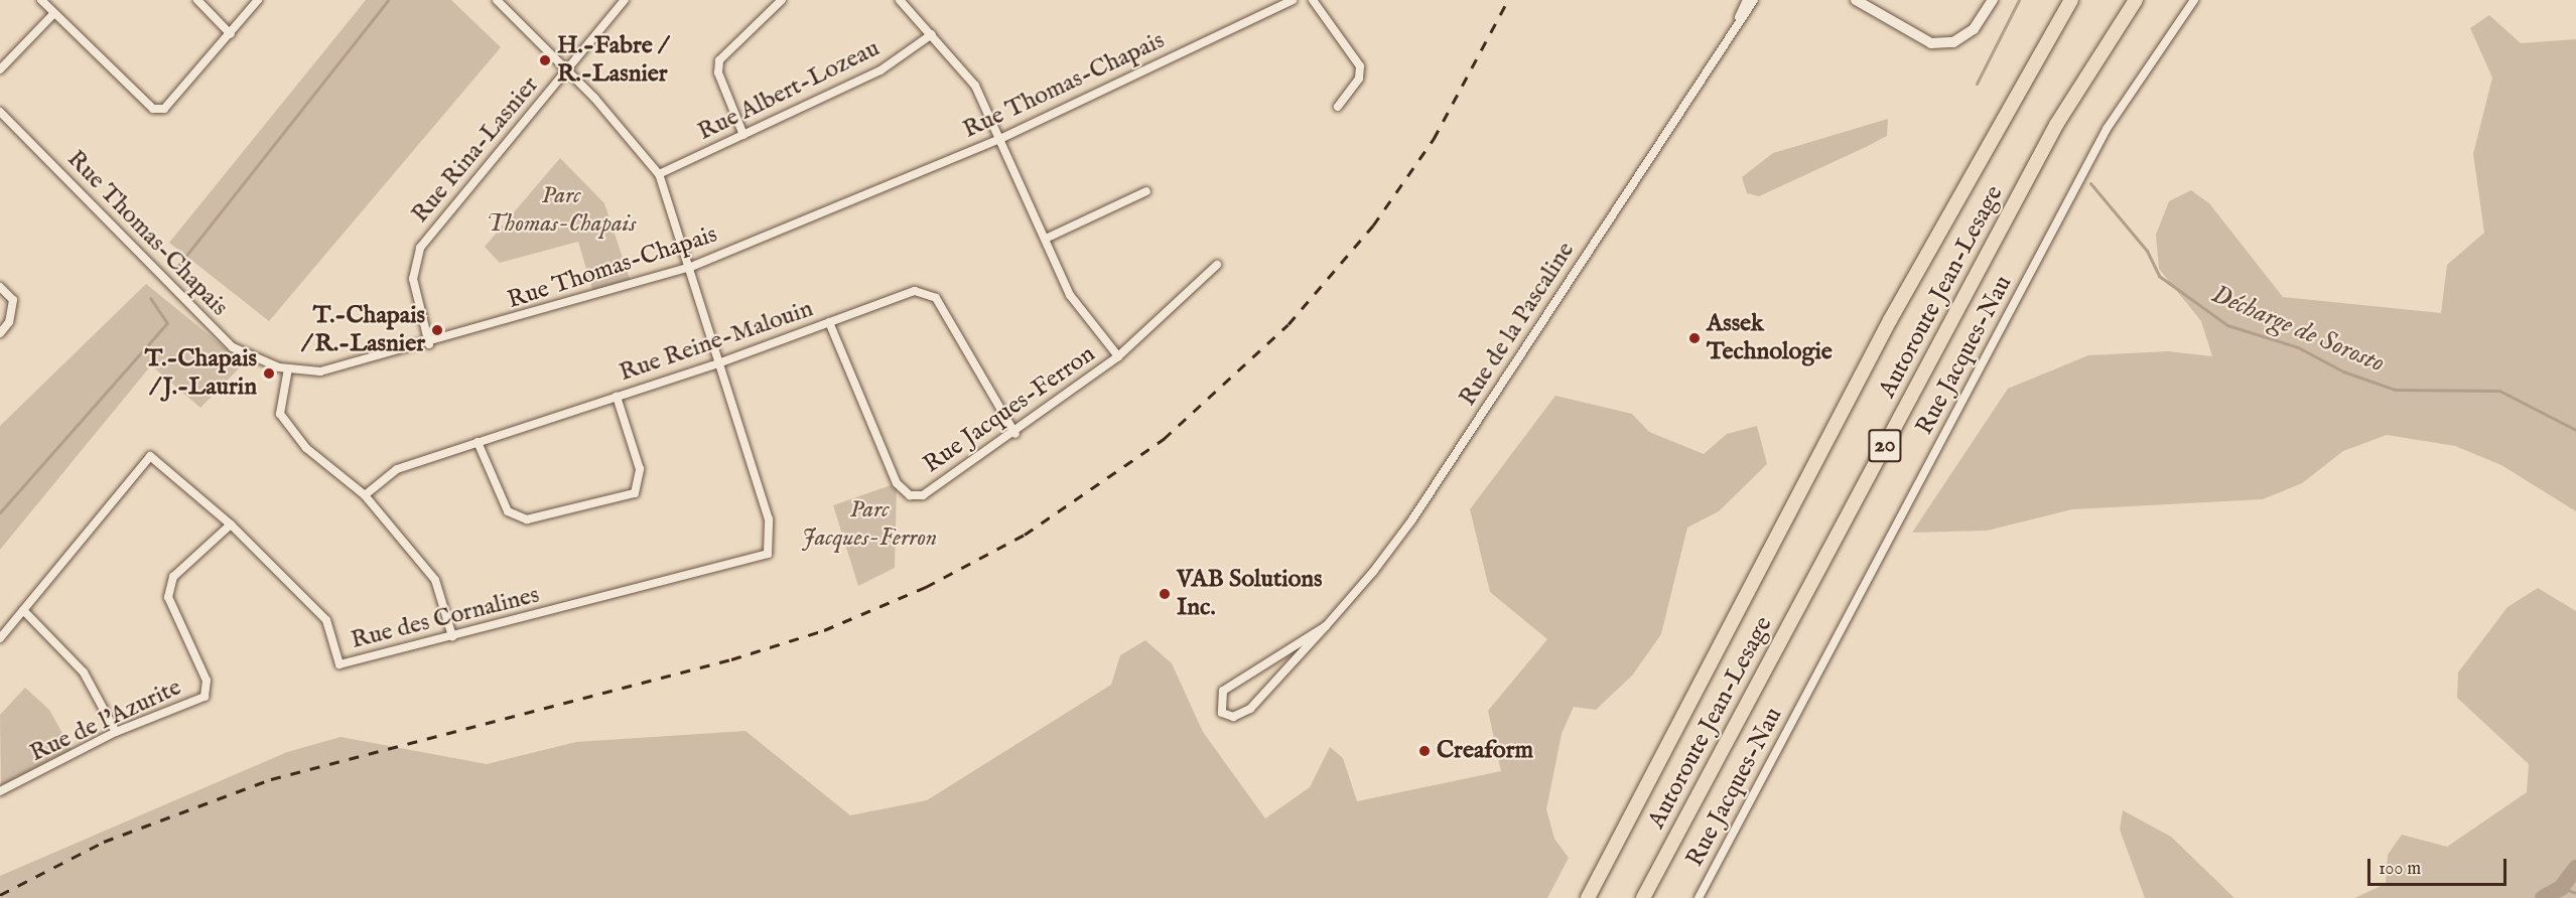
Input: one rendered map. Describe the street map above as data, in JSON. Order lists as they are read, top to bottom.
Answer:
{
  "streets": {
    "highway": ["Autoroute Jean-Lesage", "20"],
    "street": [
      "Rue Thomas-Chapais",
      "Rue Albert-Lozeau",
      "Rue Rina-Lasnier",
      "Rue de la Pascaline",
      "Rue Reine-Malouin",
      "Rue Jacques-Nau",
      "Rue Jacques-Ferron",
      "Rue des Cornalines",
      "Rue de l'Azurite"
    ]
  },
  "crossings": [
    ["Rue Thomas-Chapais", "Rue Rina-Lasnier"],
    ["Rue Reine-Malouin", "Rue Jacques-Ferron"],
    ["Rue Reine-Malouin", "Rue des Cornalines"],
    ["Rue des Cornalines", "Rue de l'Azurite"]
  ],
  "water": ["Décharge de Sorosto"],
  "parks": ["Parc Thomas-Chapais", "Parc Jacques-Ferron"],
  "places": [
    "H.-Fabre / R.-Lasnier",
    "T.-Chapais / R.-Lasnier",
    "Assek Technologie",
    "T.-Chapais / J.-Laurin",
    "VAB Solutions Inc.",
    "Creaform"
  ],
  "scale_bar": "100 m"
}
